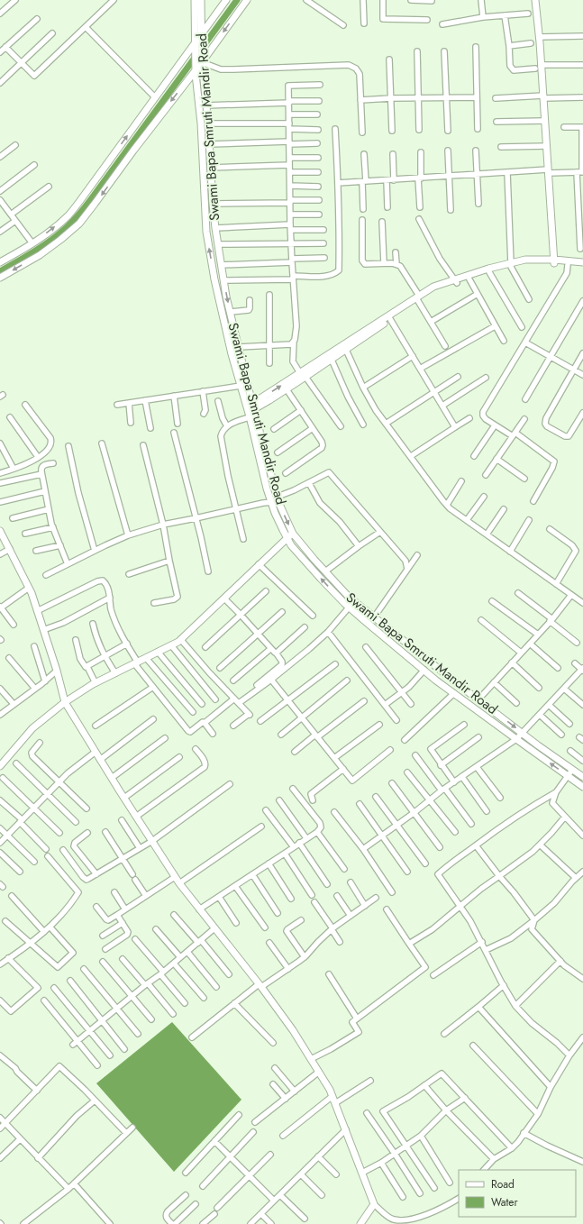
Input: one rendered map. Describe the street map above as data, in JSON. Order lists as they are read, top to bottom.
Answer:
{
  "streets": {
    "street": ["Swami Bapa Smruti Mandir Road"]
  },
  "legend": ["Road", "Water"]
}
